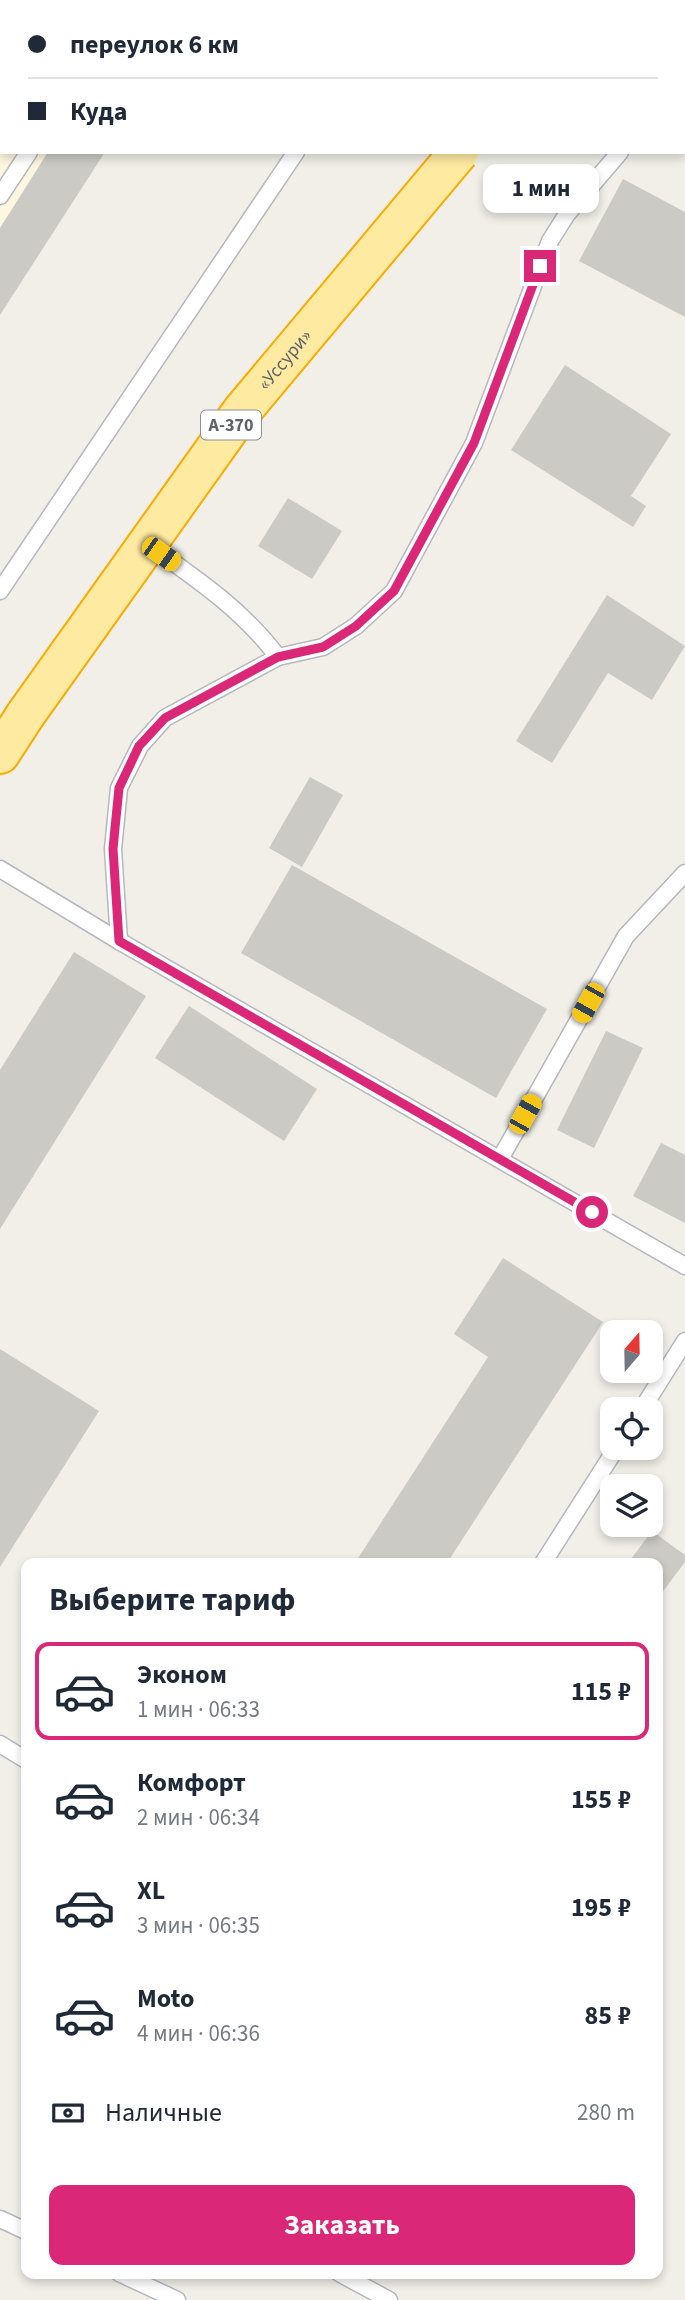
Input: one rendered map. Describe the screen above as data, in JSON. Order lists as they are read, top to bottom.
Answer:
{
  "streets": {
    "highway": ["«Уссури»", "А-370"]
  },
  "north": "top",
  "page": {
    "banner": ["переулок 6 км", "Куда"],
    "bubble": "1 мин",
    "heading": "Выберите тариф",
    "list": [
      {
        "name": "Эконом",
        "note": "1 мин · 06:33",
        "value": "115 ₽"
      },
      {
        "name": "Комфорт",
        "note": "2 мин · 06:34",
        "value": "155 ₽"
      },
      {
        "name": "XL",
        "note": "3 мин · 06:35",
        "value": "195 ₽"
      },
      {
        "name": "Moto",
        "note": "4 мин · 06:36",
        "value": "85 ₽"
      }
    ],
    "pay": ["Наличные", "280 m"],
    "buttons": "Заказать"
  }
}
